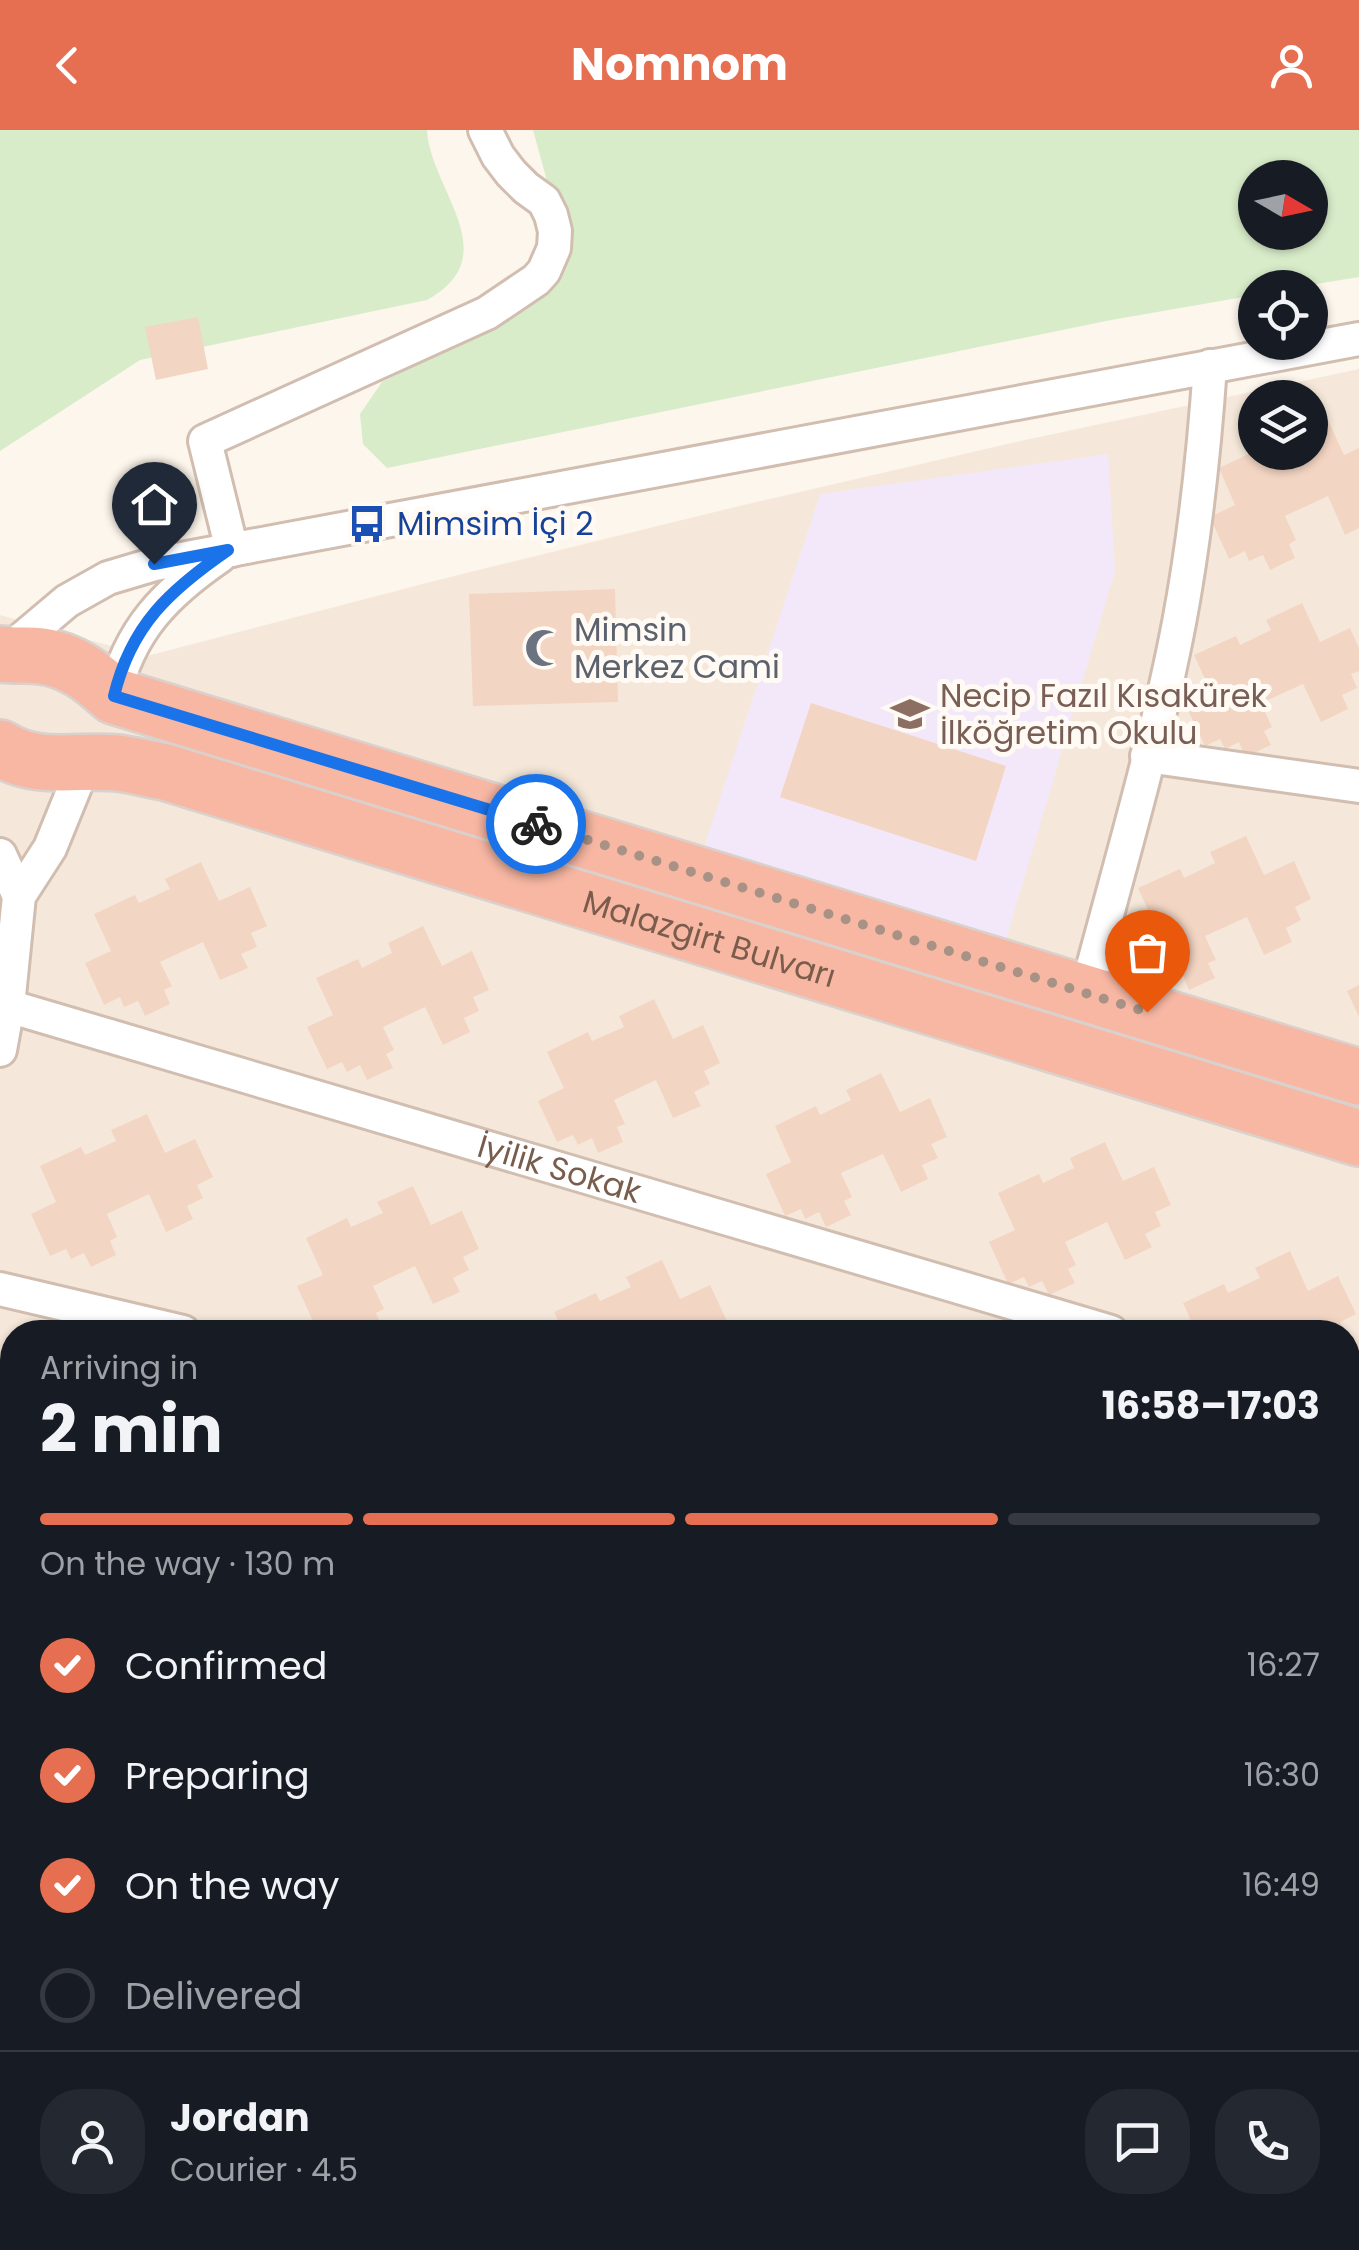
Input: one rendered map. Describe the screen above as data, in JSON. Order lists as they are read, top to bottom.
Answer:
{
  "streets": {
    "highway": ["Malazgirt Bulvarı"],
    "street": ["İyilik Sokak"]
  },
  "places": {
    "bus stop": ["Mimsim İçi 2"],
    "mosque": ["Mimsin Merkez Cami"],
    "school or university": ["Necip Fazıl Kısakürek İlköğretim Okulu"]
  },
  "north": "right",
  "page": {
    "header": "Nomnom",
    "heading": ["2 min", "Arriving in", "16:58–17:03"],
    "panel": ["Jordan", "Courier · 4.5"],
    "bar": "On the way · 130 m",
    "list": [
      ["Confirmed", "16:27"],
      ["Preparing", "16:30"],
      ["On the way", "16:49"],
      "Delivered"
    ]
  }
}
